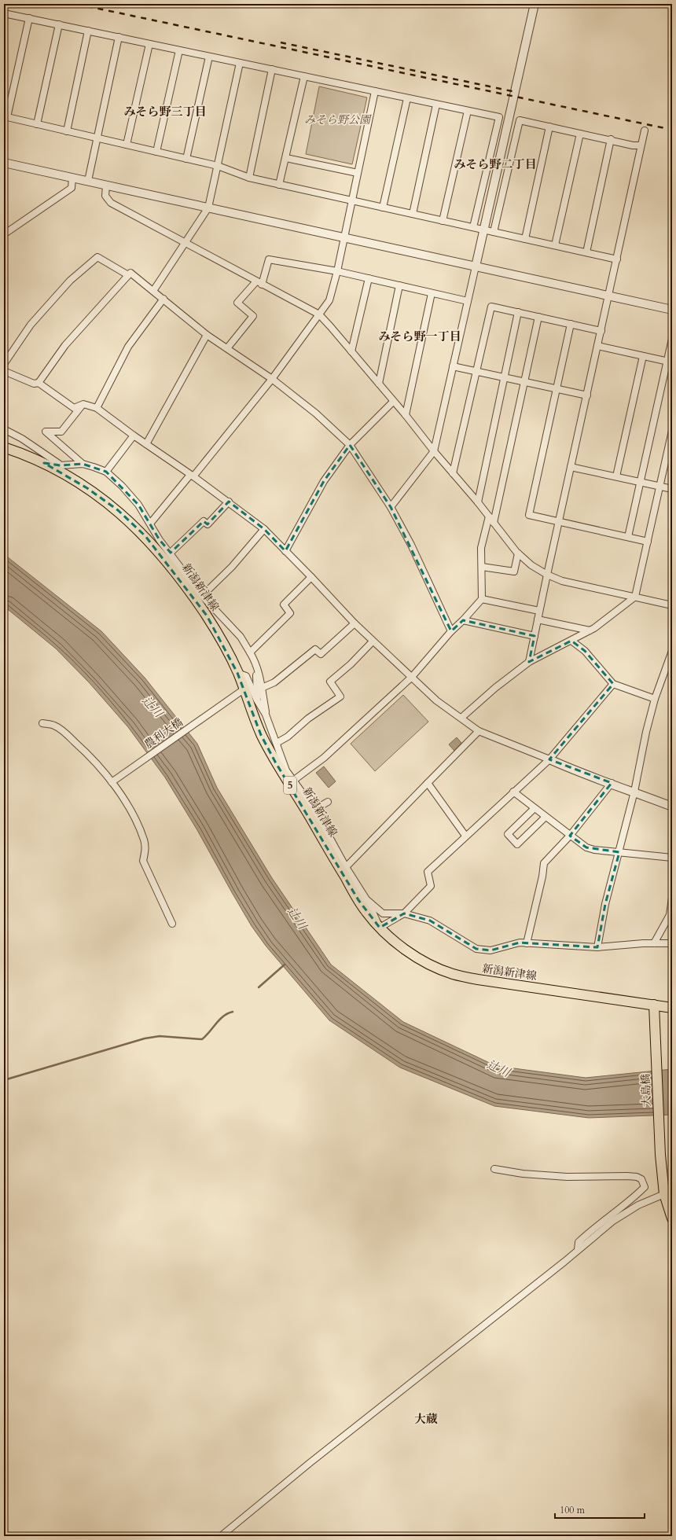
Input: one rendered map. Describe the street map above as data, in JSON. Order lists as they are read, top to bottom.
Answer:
{
  "streets": {
    "main road": ["新潟新津線", "5", "大島橋"],
    "street": ["農利大橋"]
  },
  "crossings": [
    ["新潟新津線", "農利大橋"],
    ["新潟新津線", "5"],
    ["新潟新津線", "大島橋"],
    ["5", "大島橋"]
  ],
  "districts": [
    "みそら野三丁目",
    "みそら野二丁目",
    "みそら野一丁目",
    "大蔵"
  ],
  "water": ["辻川"],
  "parks": ["みそら野公園"],
  "scale_bar": "100 m"
}
